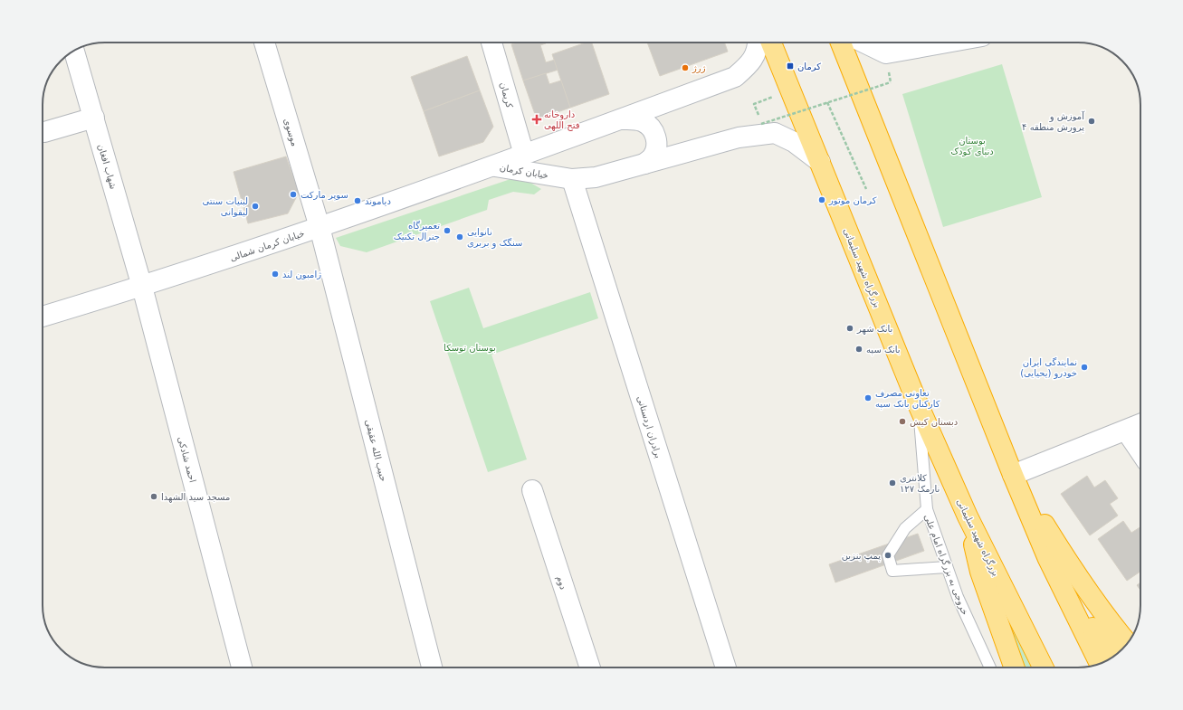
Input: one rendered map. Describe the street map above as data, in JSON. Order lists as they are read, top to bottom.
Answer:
{
  "streets": {
    "highway": ["بزرگراه شهید سلیمانی"],
    "street": [
      "کریمان",
      "موسوی",
      "شهاب افغان",
      "خیابان کرمان",
      "خیابان کرمان شمالی",
      "برادران اردستانی",
      "حبیب الله عقیقی",
      "احمد شادکی",
      "دوم"
    ],
    "lane": ["خروجی به بزرگراه امام علی"]
  },
  "crossings": [
    ["کریمان", "خیابان کرمان"],
    ["موسوی", "خیابان کرمان شمالی"],
    ["موسوی", "حبیب الله عقیقی"],
    ["شهاب افغان", "خیابان کرمان شمالی"],
    ["شهاب افغان", "احمد شادکی"],
    ["خیابان کرمان", "خیابان کرمان شمالی"],
    ["خیابان کرمان", "بزرگراه شهید سلیمانی"],
    ["خیابان کرمان", "برادران اردستانی"],
    ["خیابان کرمان شمالی", "حبیب الله عقیقی"],
    ["خیابان کرمان شمالی", "احمد شادکی"],
    ["بزرگراه شهید سلیمانی", "خروجی به بزرگراه امام علی"]
  ],
  "parks": ["بوستان دنیای کودک", "بوستان توسکا"],
  "places": {
    "transit": ["کرمان"],
    "other": [
      "ژرژ",
      "آموزش و پرورش منطقه ۴",
      "سوپر مارکت",
      "کرمان موتور",
      "دیاموند",
      "لبنیات سنتی لیقوانی",
      "تعمیرگاه جنرال تکنیک",
      "نانوایی سنگک و بربری",
      "ژامبون لند",
      "بانک شهر",
      "بانک سپه",
      "نمایندگی ایران خودرو (یحیایی)",
      "تعاونی مصرف کارکنان بانک سپه",
      "دبستان کیش",
      "کلانتری ۱۲۷ نارمک",
      "مسجد سید الشهدا",
      "پمپ بنزین"
    ],
    "health": ["داروخانه فتح اللهی"]
  }
}
